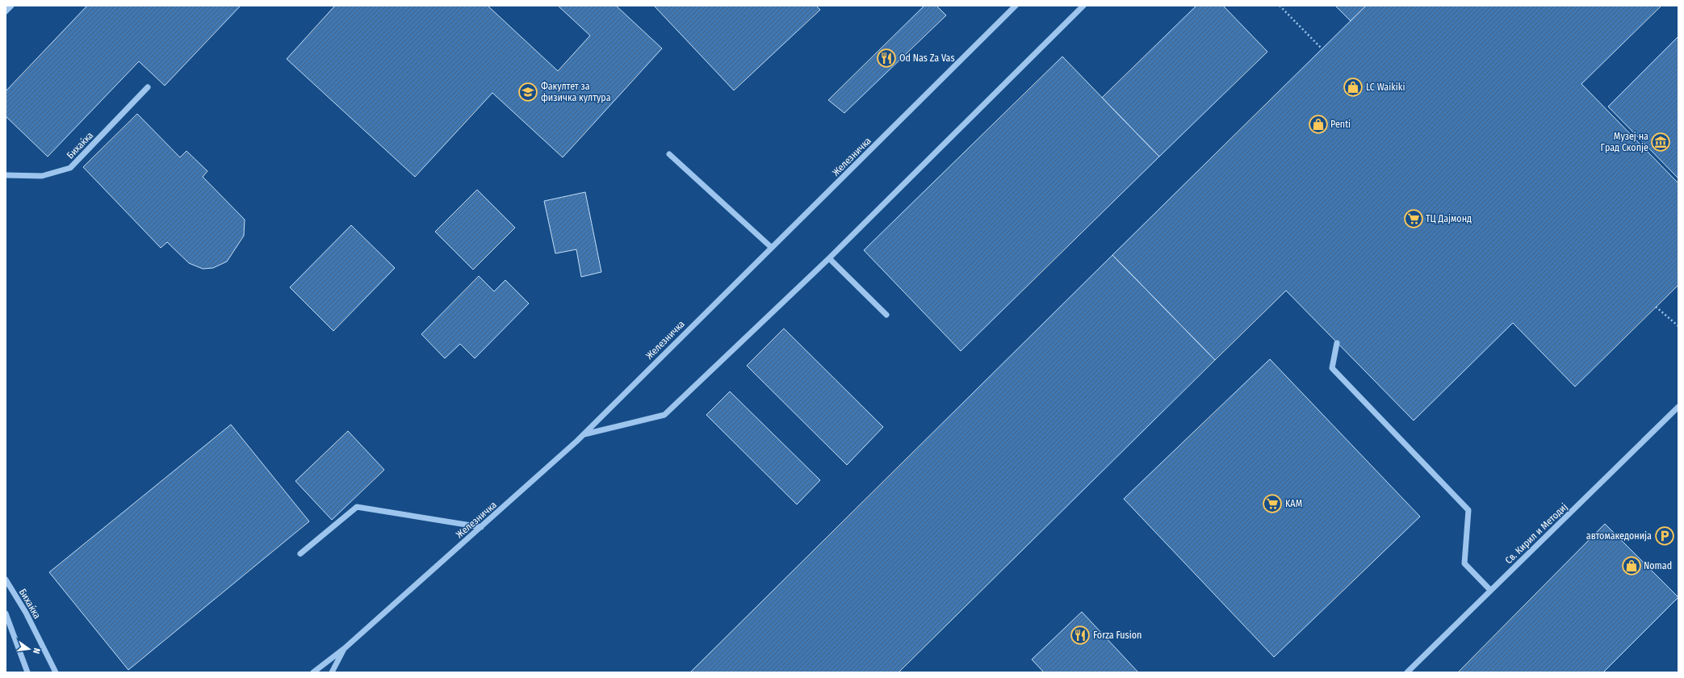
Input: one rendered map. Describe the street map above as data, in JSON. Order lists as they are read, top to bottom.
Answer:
{
  "streets": {
    "street": ["Бихаќка", "Железничка", "Св. Кирил и Методиј"]
  },
  "places": {
    "restaurant": ["Od Nas Za Vas", "Forza Fusion"],
    "shop": ["LC Waikiki", "Penti", "Nomad"],
    "school or university": ["Факултет за физичка култура"],
    "museum": ["Музеј на Град Скопје"],
    "supermarket": ["ТЦ Дајмонд", "KAM"],
    "parking": ["автомакедонија"]
  },
  "north": "right"
}
